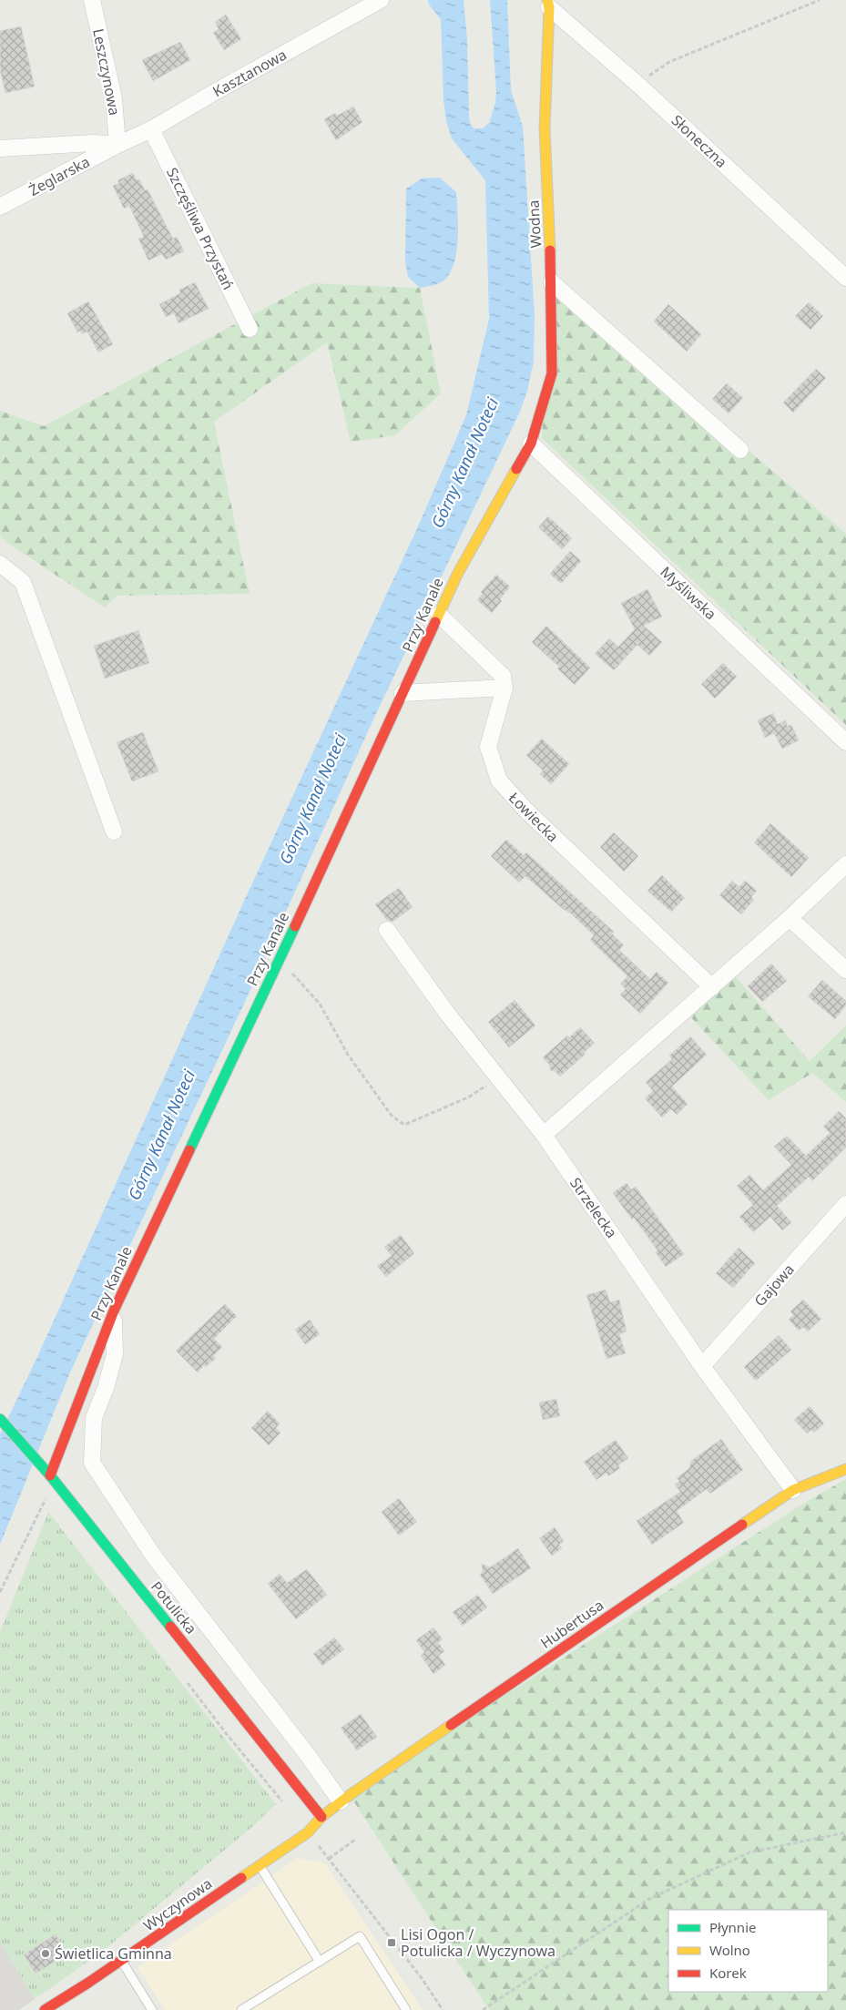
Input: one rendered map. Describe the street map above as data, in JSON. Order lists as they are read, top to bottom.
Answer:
{
  "streets": {
    "street": [
      "Leszczynowa",
      "Kasztanowa",
      "Słoneczna",
      "Żeglarska",
      "Wodna",
      "Szczęśliwa Przystań",
      "Myśliwska",
      "Przy Kanale",
      "Łowiecka",
      "Strzelecka",
      "Gajowa",
      "Potulicka",
      "Hubertusa",
      "Wyczynowa"
    ]
  },
  "crossings": [
    ["Leszczynowa", "Kasztanowa"],
    ["Leszczynowa", "Żeglarska"],
    ["Kasztanowa", "Żeglarska"],
    ["Kasztanowa", "Szczęśliwa Przystań"],
    ["Słoneczna", "Wodna"],
    ["Wodna", "Myśliwska"],
    ["Wodna", "Przy Kanale"],
    ["Myśliwska", "Przy Kanale"],
    ["Przy Kanale", "Potulicka"],
    ["Strzelecka", "Gajowa"],
    ["Strzelecka", "Hubertusa"],
    ["Potulicka", "Hubertusa"],
    ["Potulicka", "Wyczynowa"],
    ["Hubertusa", "Wyczynowa"]
  ],
  "water": ["Górny Kanał Noteci"],
  "places": {
    "transit": ["Lisi Ogon / Potulicka / Wyczynowa"],
    "other": ["Świetlica Gminna"]
  },
  "legend": ["Płynnie", "Wolno", "Korek"]
}
